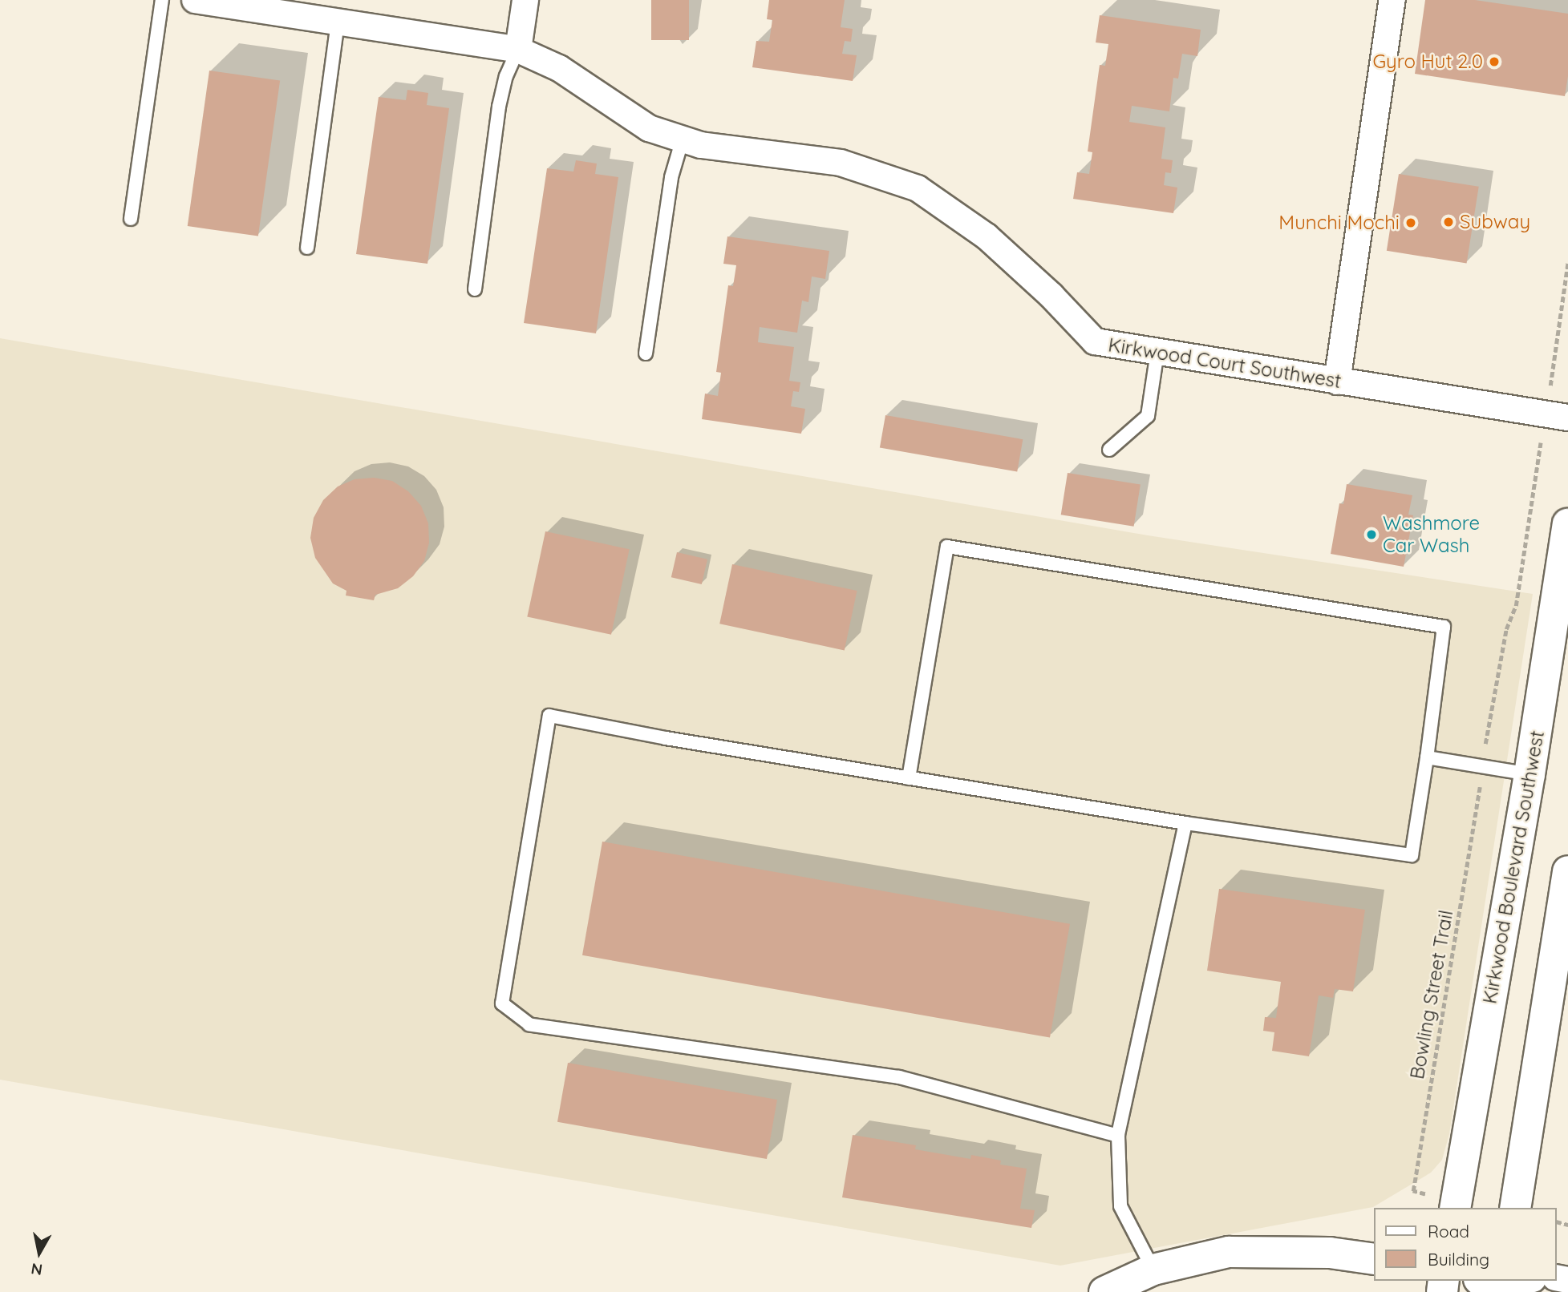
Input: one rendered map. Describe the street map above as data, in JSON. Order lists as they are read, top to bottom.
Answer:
{
  "streets": {
    "main road": ["Kirkwood Boulevard Southwest"],
    "street": ["Kirkwood Court Southwest"],
    "path": ["Bowling Street Trail"]
  },
  "places": [
    "Gyro Hut 2.0",
    "Subway",
    "Munchi Mochi",
    "Washmore Car Wash"
  ],
  "legend": ["Road", "Building"],
  "north": "bottom"
}
